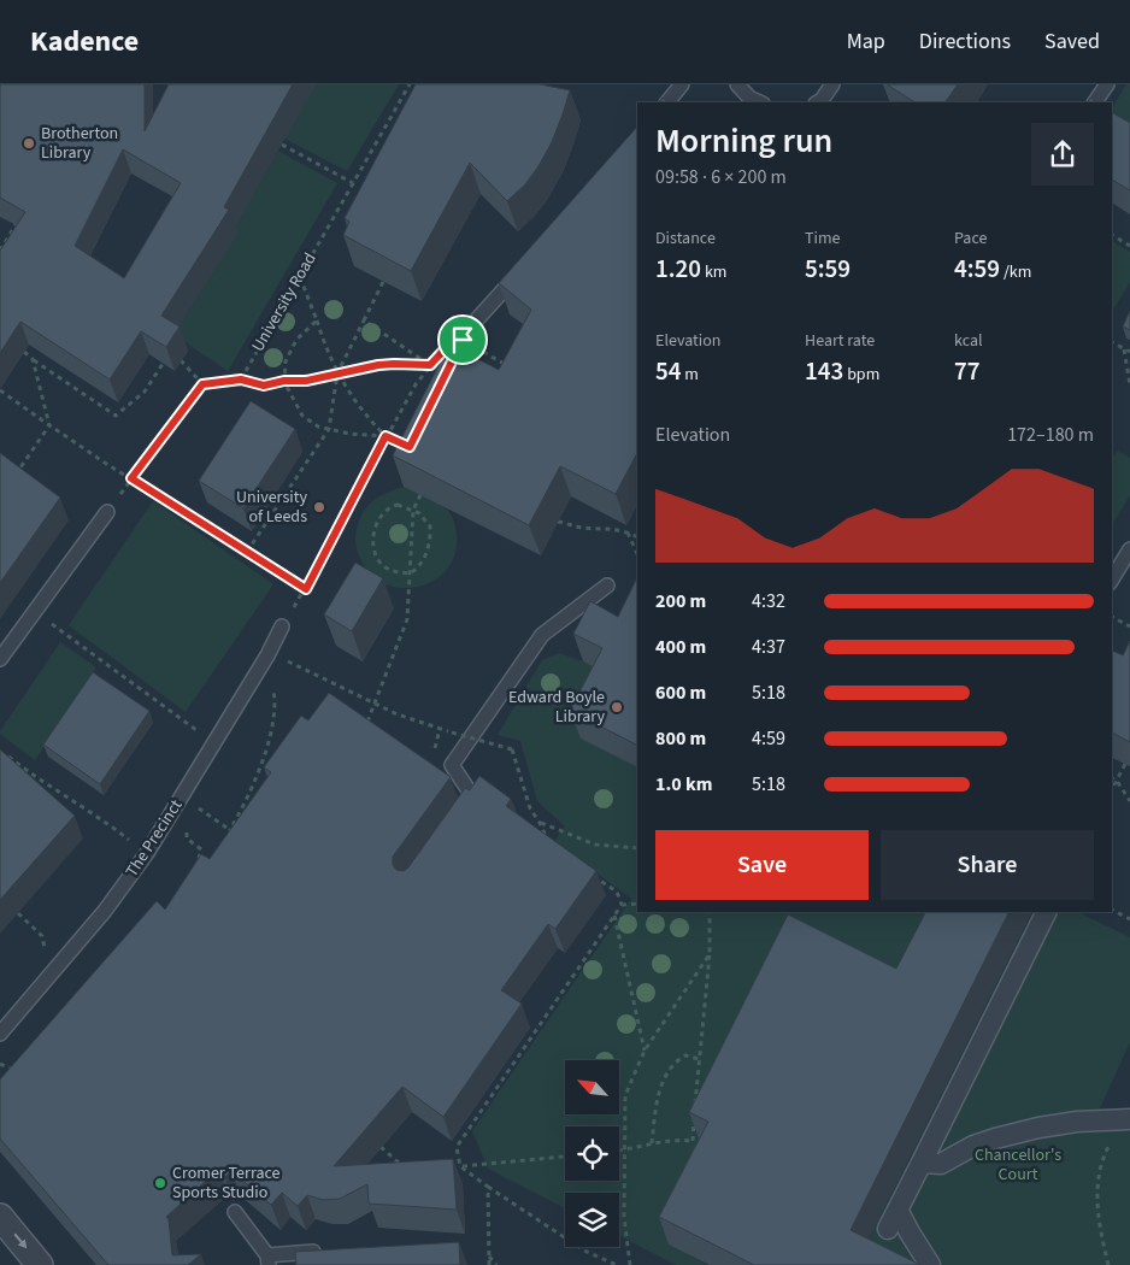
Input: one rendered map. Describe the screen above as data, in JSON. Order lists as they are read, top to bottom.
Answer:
{
  "streets": {
    "lane": ["The Precinct"],
    "path": ["University Road"]
  },
  "parks": ["Chancellor's Court"],
  "places": [
    "Brotherton Library",
    "University of Leeds",
    "Edward Boyle Library",
    "Cromer Terrace Sports Studio"
  ],
  "north": "top left",
  "page": {
    "header": "Kadence",
    "nav": ["Map", "Directions", "Saved"],
    "heading": ["Morning run", "09:58 · 6 × 200 m"],
    "stats": [
      ["Distance", "1.20 km"],
      ["Time", "5:59"],
      ["Pace", "4:59 /km"],
      ["Elevation", "54 m"],
      ["Heart rate", "143 bpm"],
      ["kcal", "77"]
    ],
    "chart": ["Elevation", "172–180 m"],
    "list": [
      {
        "name": "200 m",
        "note": "4:32"
      },
      {
        "name": "400 m",
        "note": "4:37"
      },
      {
        "name": "600 m",
        "note": "5:18"
      },
      {
        "name": "800 m",
        "note": "4:59"
      },
      {
        "name": "1.0 km",
        "note": "5:18"
      }
    ],
    "buttons": ["Save", "Share"]
  }
}
